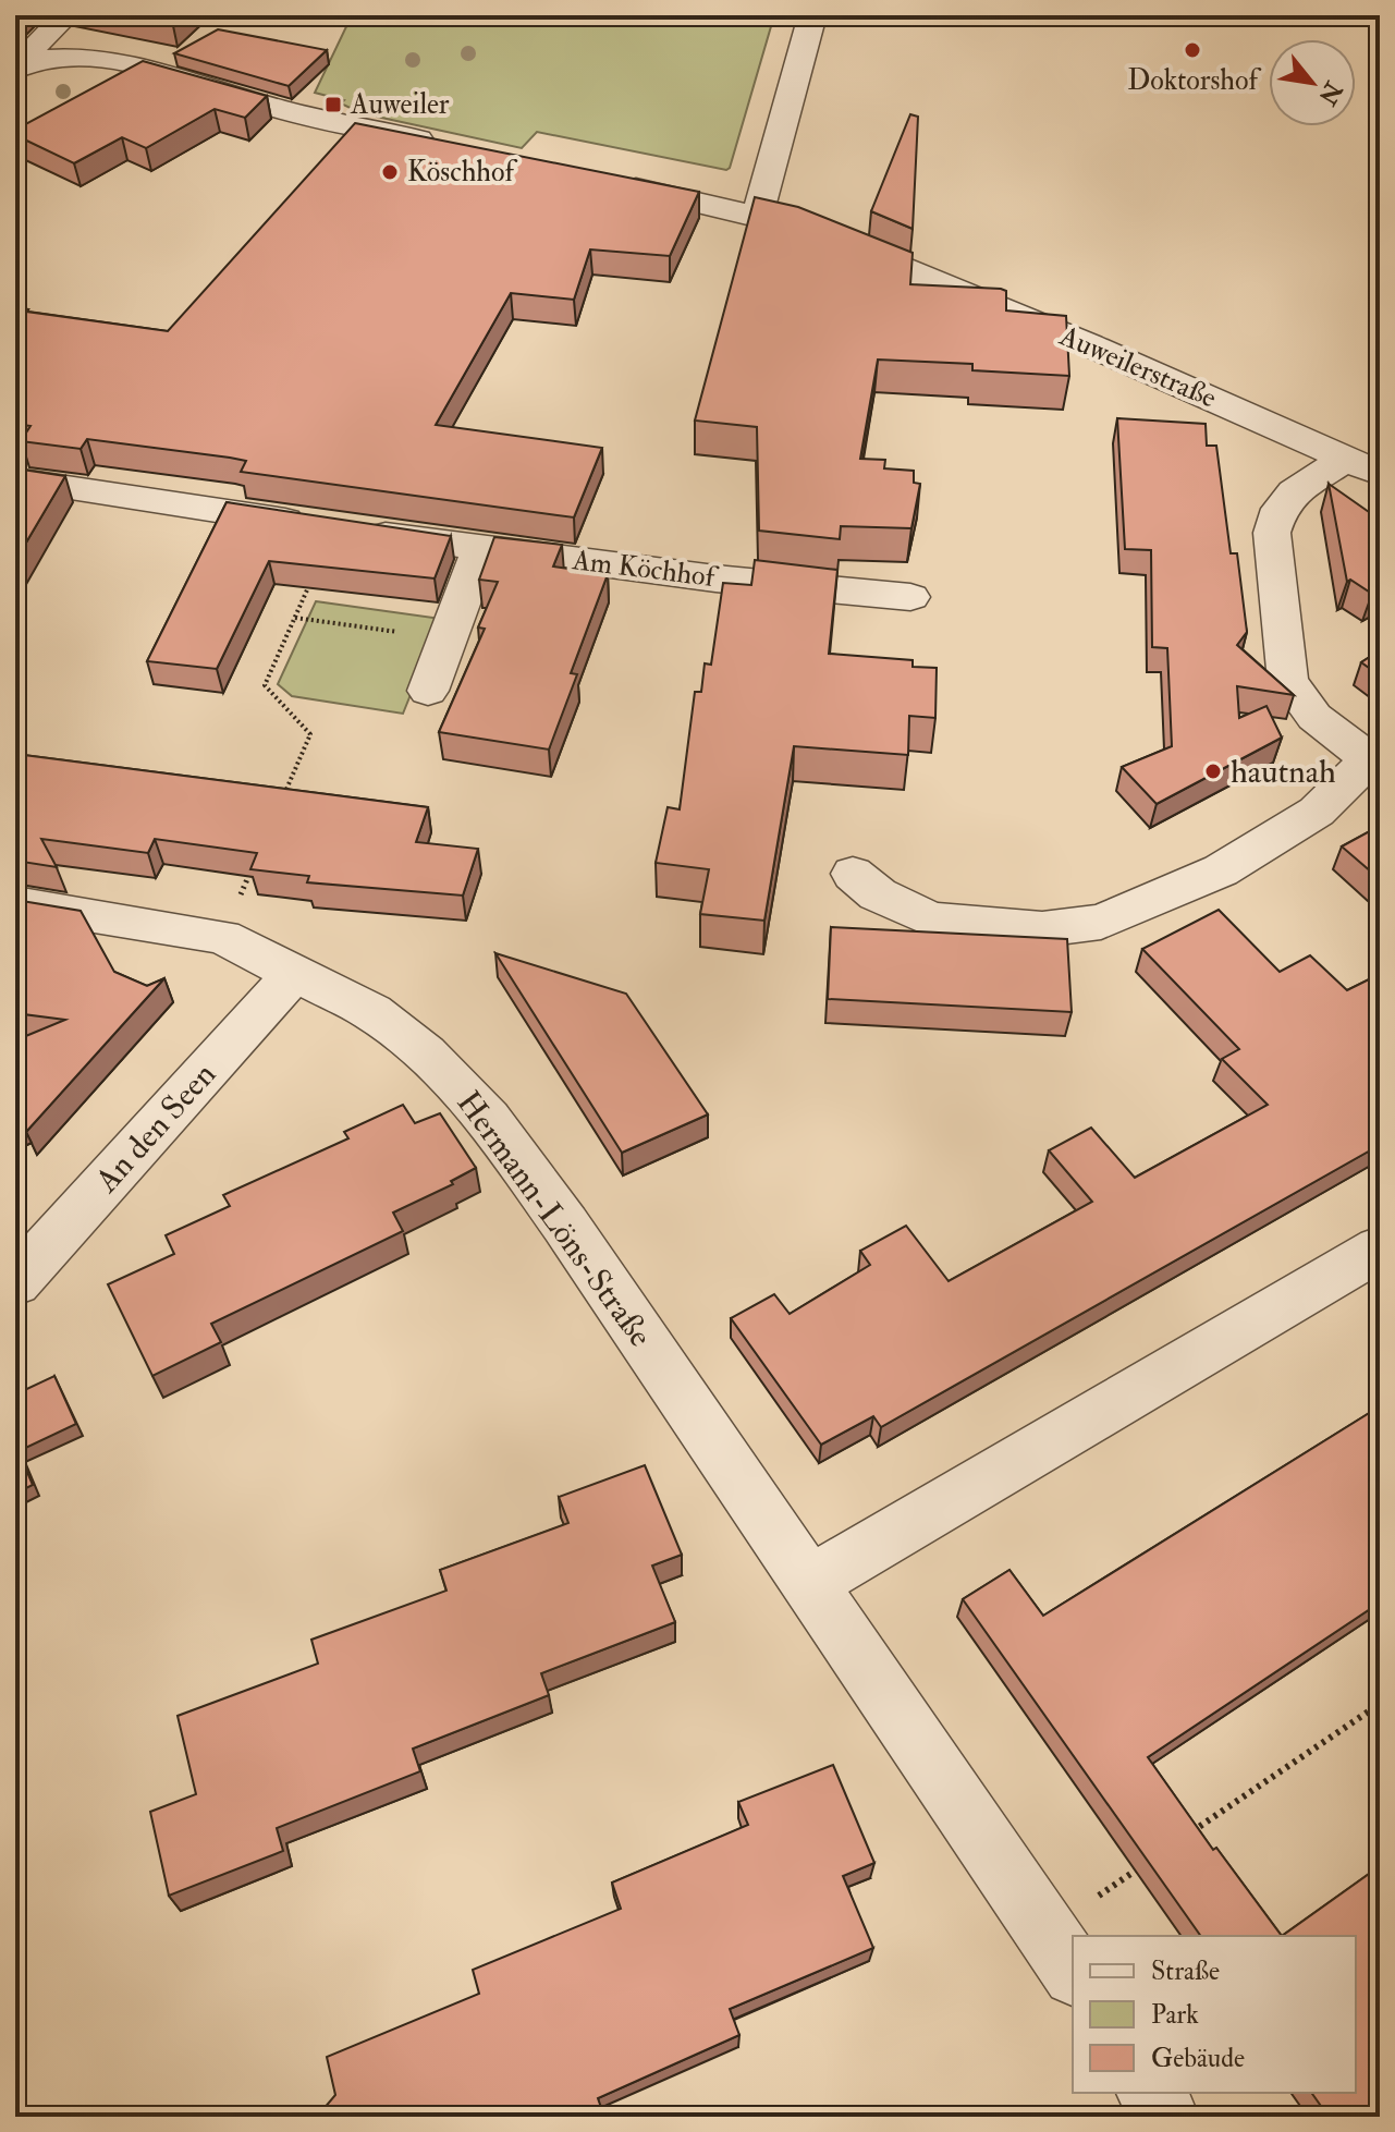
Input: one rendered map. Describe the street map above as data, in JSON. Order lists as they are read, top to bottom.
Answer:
{
  "streets": {
    "street": [
      "Auweilerstraße",
      "Am Köchhof",
      "An den Seen",
      "Hermann-Löns-Straße"
    ]
  },
  "crossings": [
    ["An den Seen", "Hermann-Löns-Straße"]
  ],
  "places": {
    "other": ["Doktorshof", "Köschhof", "hautnah"],
    "transit": ["Auweiler"]
  },
  "legend": ["Straße", "Park", "Gebäude"],
  "north": "bottom right"
}
